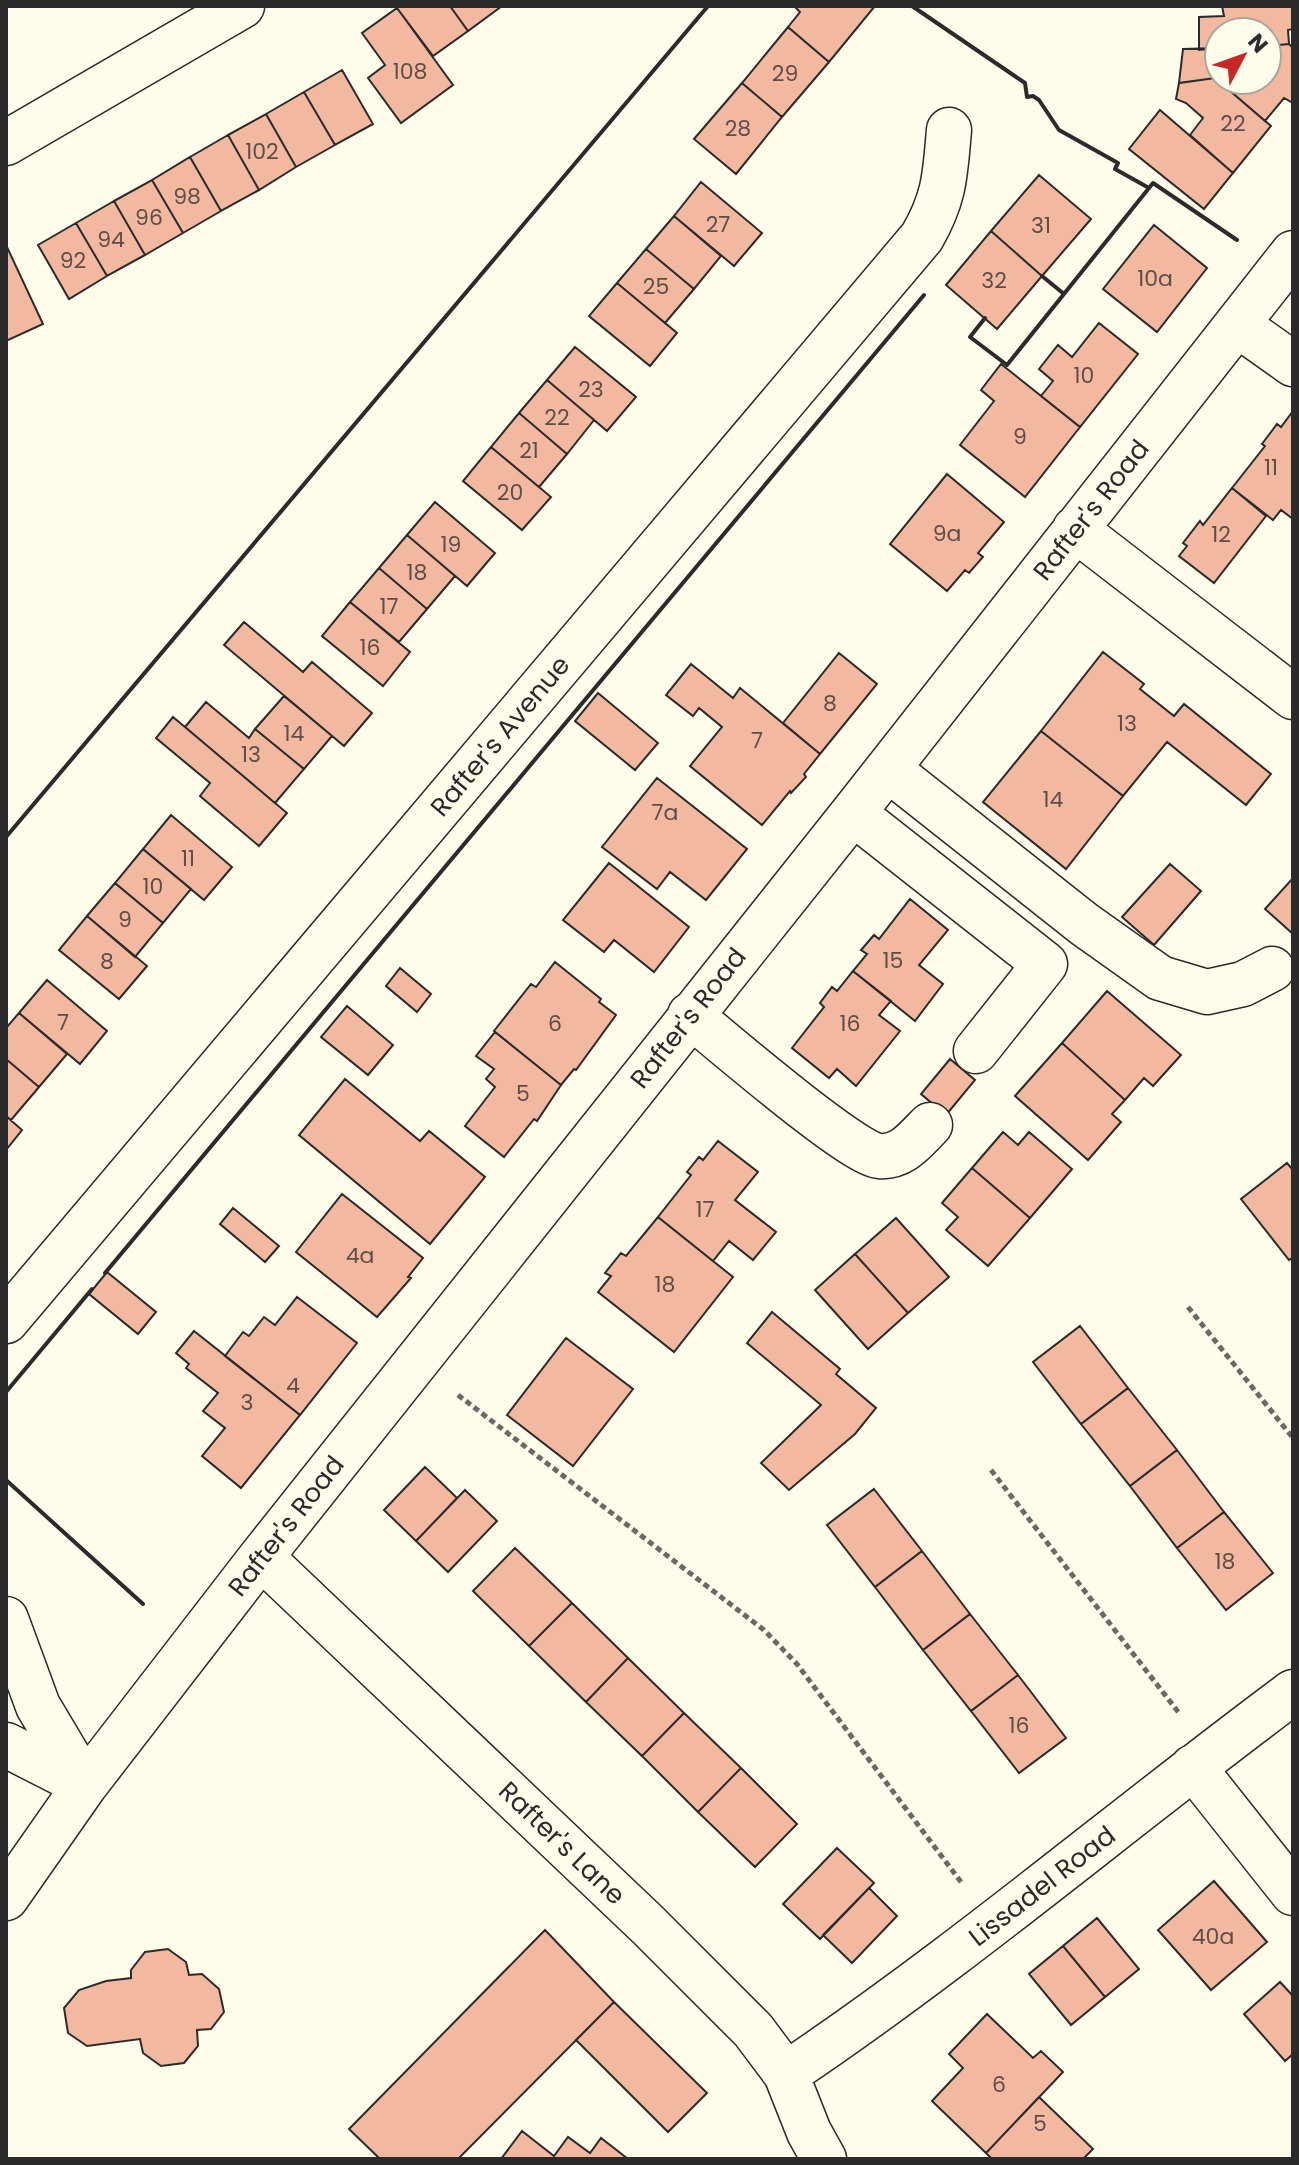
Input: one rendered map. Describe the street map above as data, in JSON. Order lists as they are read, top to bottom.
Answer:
{
  "streets": {
    "street": [
      "Rafter's Road",
      "Rafter's Avenue",
      "Rafter's Lane",
      "Lissadel Road"
    ]
  },
  "crossings": [
    ["Rafter's Road", "Rafter's Lane"],
    ["Rafter's Lane", "Lissadel Road"]
  ],
  "house_numbers": [
    "108",
    "29",
    "22",
    "28",
    "102",
    "98",
    "96",
    "27",
    "31",
    "94",
    "92",
    "10a",
    "32",
    "25",
    "10",
    "23",
    "22",
    "9",
    "21",
    "11",
    "20",
    "9a",
    "12",
    "19",
    "18",
    "17",
    "16",
    "8",
    "13",
    "14",
    "7",
    "13",
    "14",
    "7a",
    "11",
    "10",
    "9",
    "15",
    "8",
    "7",
    "6",
    "16",
    "5",
    "17",
    "4a",
    "18",
    "4",
    "3",
    "18",
    "16",
    "40a",
    "6",
    "5"
  ],
  "north": "top right"
}
